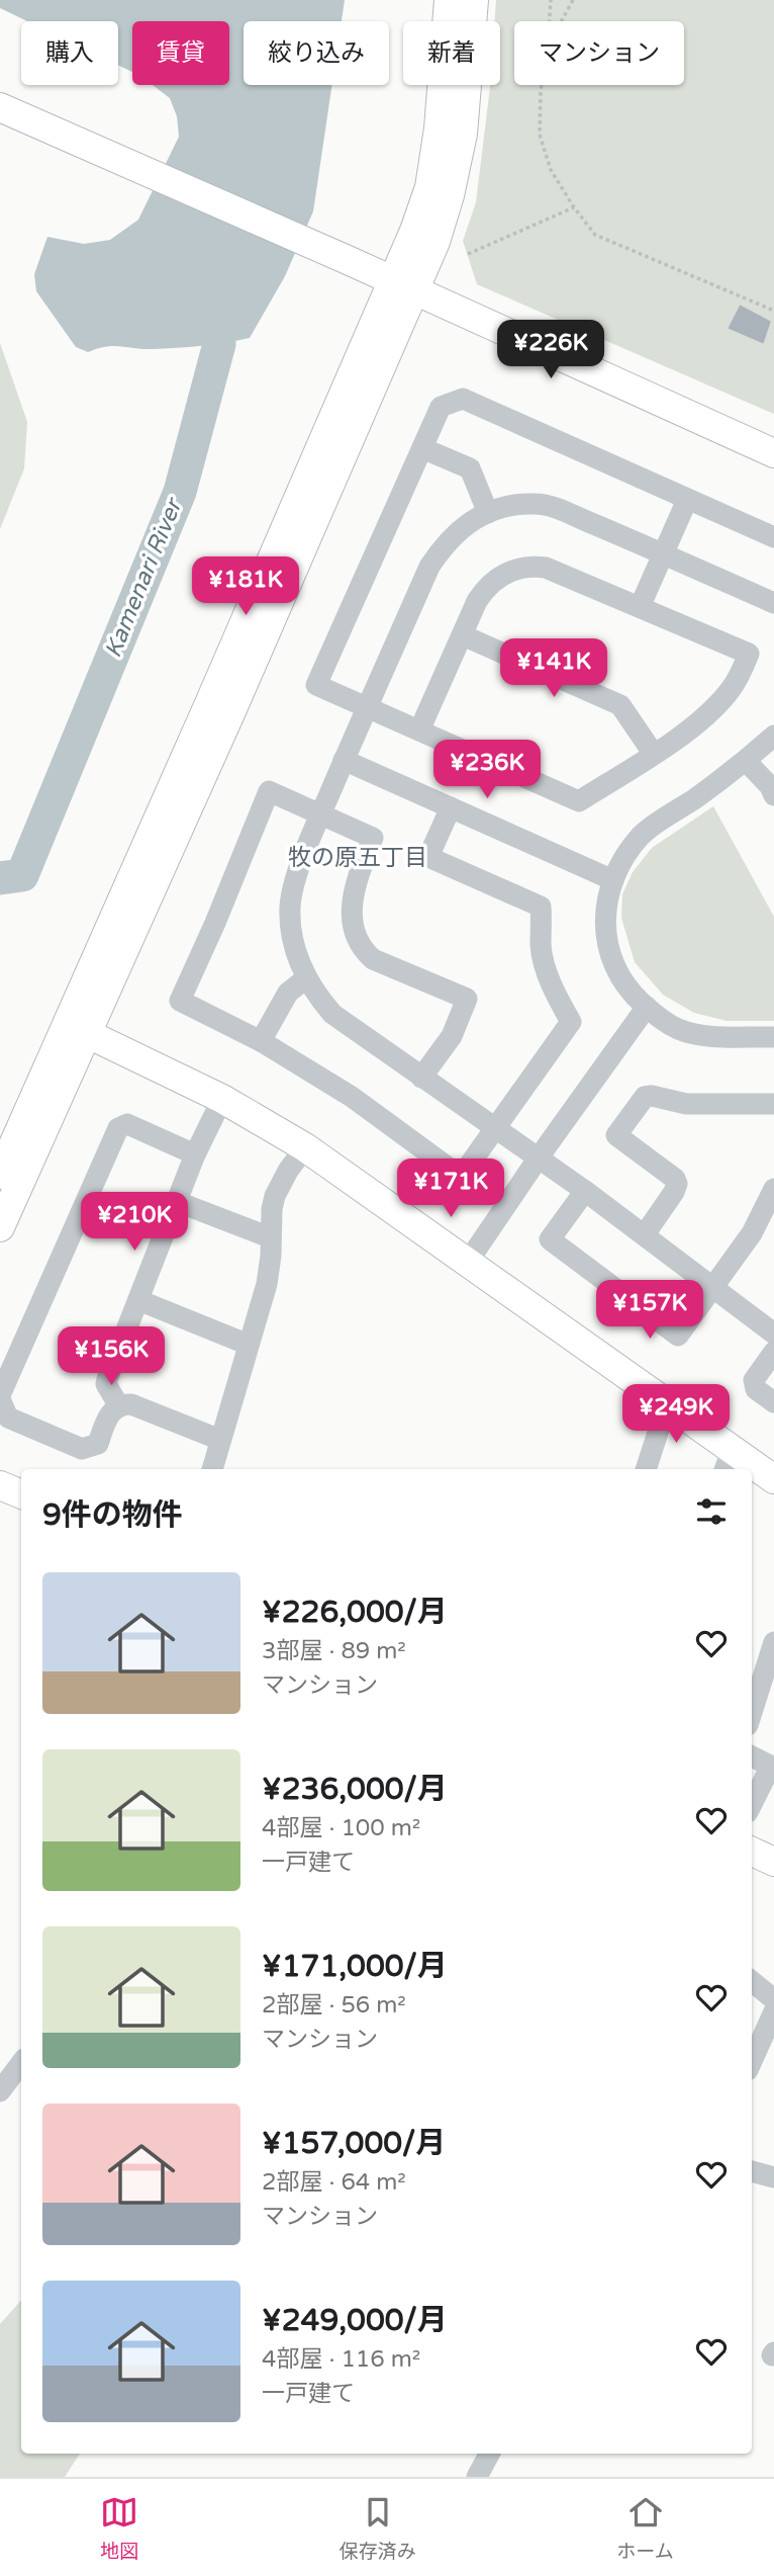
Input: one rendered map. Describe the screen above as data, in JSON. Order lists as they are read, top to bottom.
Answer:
{
  "districts": ["牧の原五丁目"],
  "water": ["Kamenari River"],
  "page": {
    "chip": [
      "購入",
      "賃貸",
      "絞り込み",
      "新着",
      "マンション"
    ],
    "price": [
      "¥226K",
      "¥181K",
      "¥141K",
      "¥236K",
      "¥171K",
      "¥210K",
      "¥157K",
      "¥156K",
      "¥249K"
    ],
    "heading": "9件の物件",
    "list": [
      {
        "name": "¥226,000/月",
        "note": "3部屋 · 89 m² · マンション"
      },
      {
        "name": "¥236,000/月",
        "note": "4部屋 · 100 m² · 一戸建て"
      },
      {
        "name": "¥171,000/月",
        "note": "2部屋 · 56 m² · マンション"
      },
      {
        "name": "¥157,000/月",
        "note": "2部屋 · 64 m² · マンション"
      },
      {
        "name": "¥249,000/月",
        "note": "4部屋 · 116 m² · 一戸建て"
      }
    ],
    "tabs": ["地図", "保存済み", "ホーム"]
  }
}
